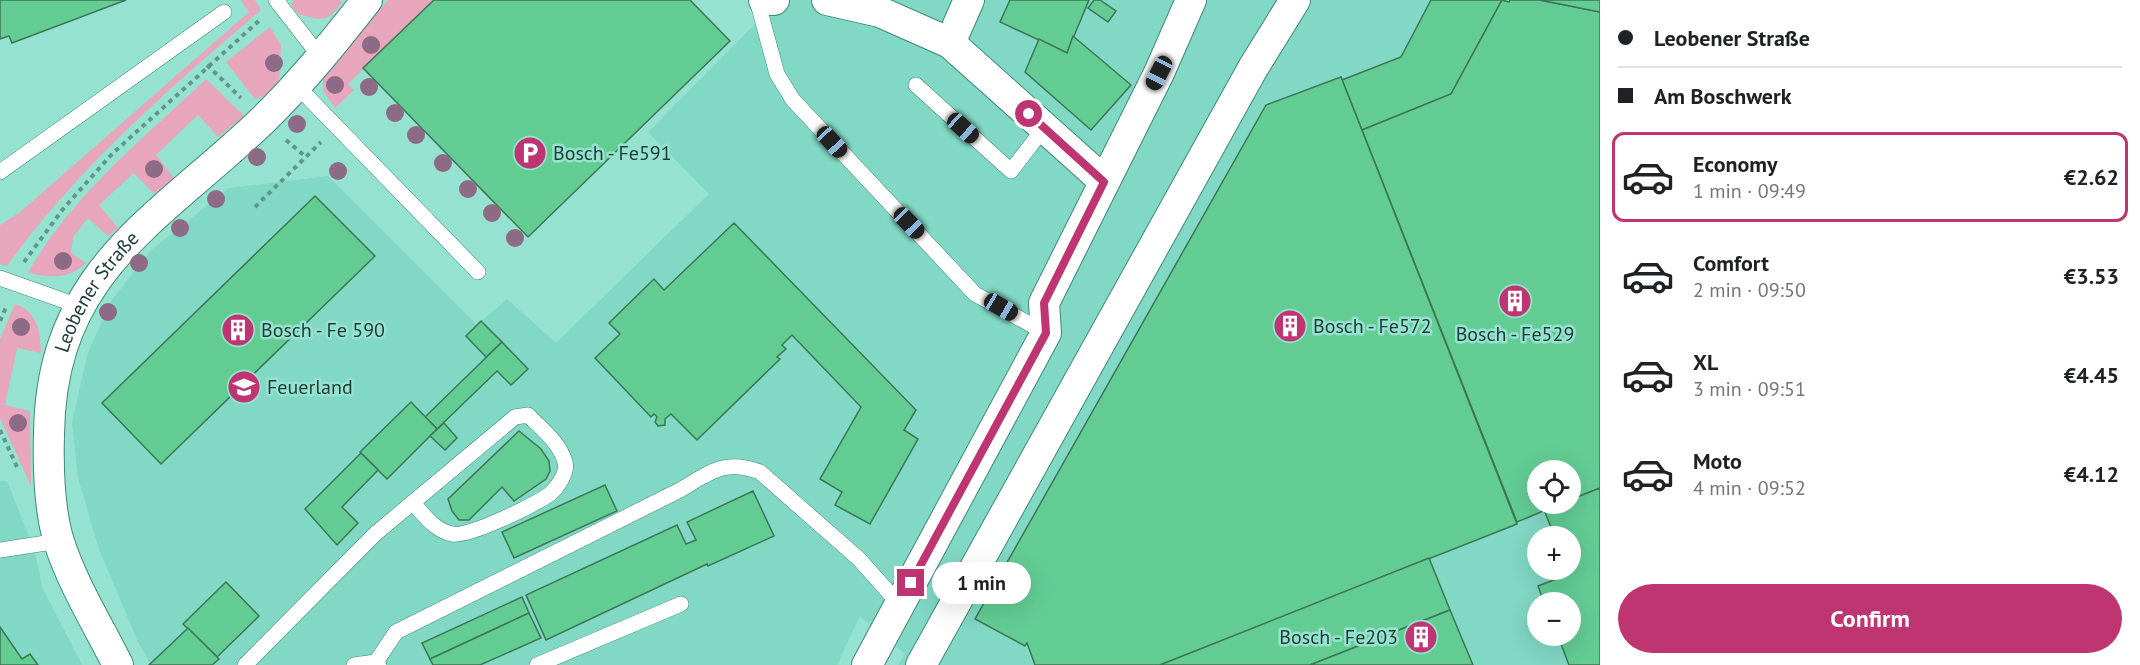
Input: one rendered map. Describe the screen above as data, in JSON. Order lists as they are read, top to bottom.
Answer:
{
  "streets": {
    "street": ["Leobener Straße"]
  },
  "places": {
    "parking": ["Bosch - Fe591"],
    "building": [
      "Bosch - Fe529",
      "Bosch - Fe572",
      "Bosch - Fe 590",
      "Bosch - Fe203"
    ],
    "school or university": ["Feuerland"]
  },
  "page": {
    "banner": ["Leobener Straße", "Am Boschwerk"],
    "list": [
      {
        "name": "Economy",
        "note": "1 min · 09:49",
        "value": "€2.62"
      },
      {
        "name": "Comfort",
        "note": "2 min · 09:50",
        "value": "€3.53"
      },
      {
        "name": "XL",
        "note": "3 min · 09:51",
        "value": "€4.45"
      },
      {
        "name": "Moto",
        "note": "4 min · 09:52",
        "value": "€4.12"
      }
    ],
    "map_buttons": ["+", "−"],
    "bubble": "1 min",
    "buttons": "Confirm"
  }
}
